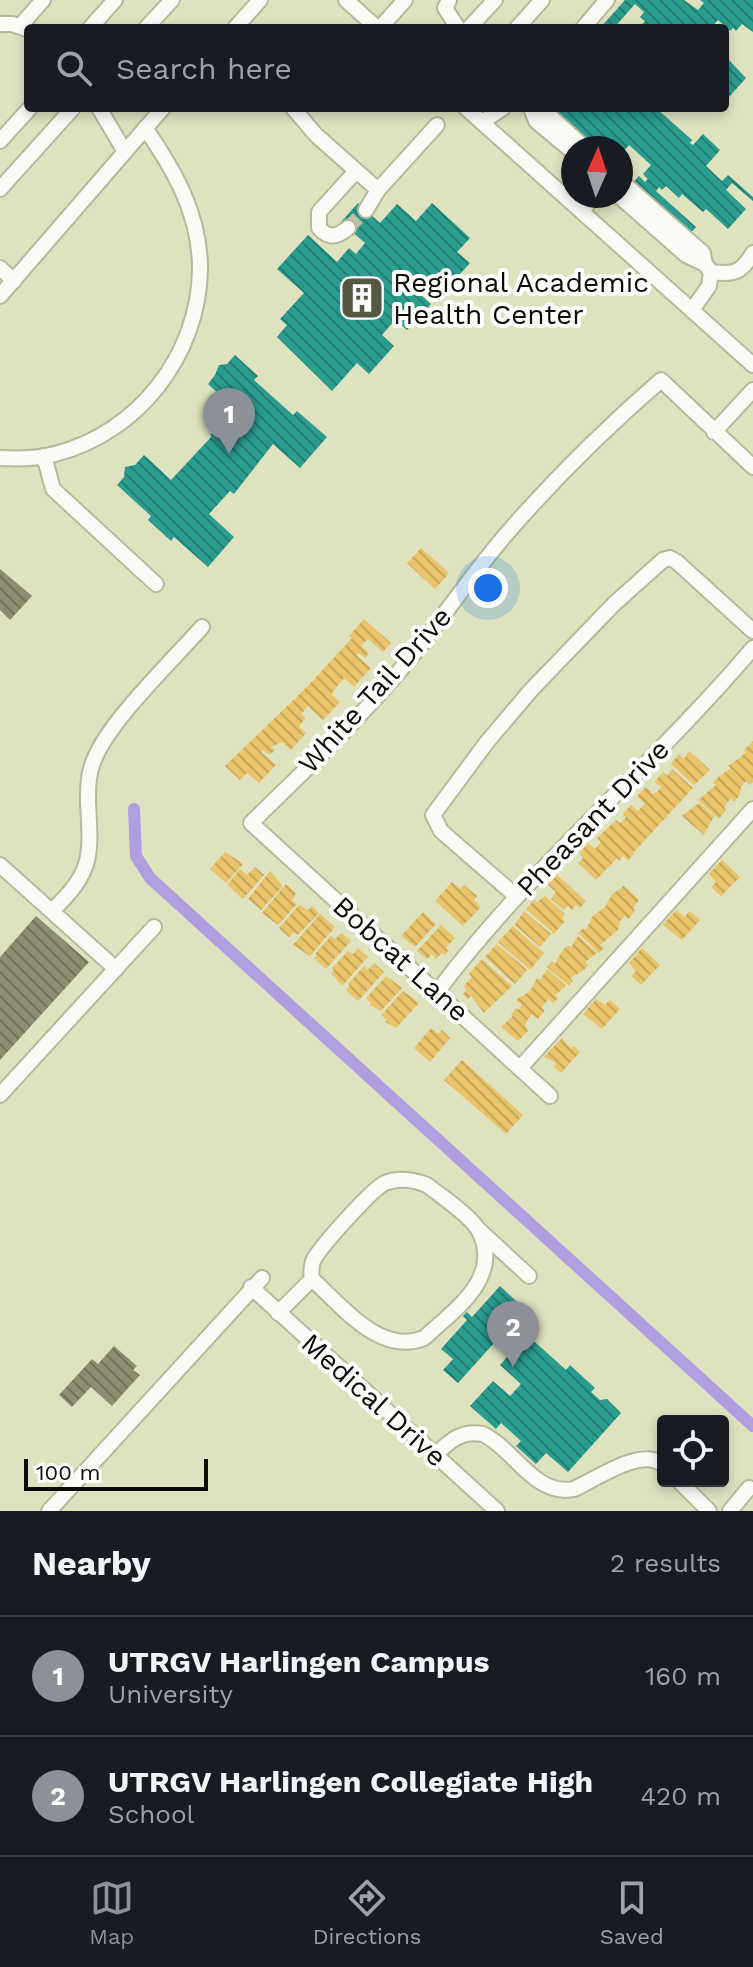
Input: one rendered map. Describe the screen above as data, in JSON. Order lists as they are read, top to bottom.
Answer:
{
  "streets": {
    "street": [
      "White Tail Drive",
      "Pheasant Drive",
      "Bobcat Lane",
      "Medical Drive"
    ]
  },
  "crossings": [
    ["White Tail Drive", "Bobcat Lane"],
    ["Pheasant Drive", "Bobcat Lane"]
  ],
  "places": {
    "building": ["Regional Academic Health Center"]
  },
  "scale_bar": "100 m",
  "north": "top",
  "page": {
    "search": "Search here",
    "pins": ["1", "2"],
    "scale": "100 m",
    "heading": ["Nearby", "2 results"],
    "list": [
      {
        "mark": "1",
        "name": "UTRGV Harlingen Campus",
        "note": "University",
        "value": "160 m"
      },
      {
        "mark": "2",
        "name": "UTRGV Harlingen Collegiate High",
        "note": "School",
        "value": "420 m"
      }
    ],
    "nav": ["Map", "Directions", "Saved"]
  }
}
